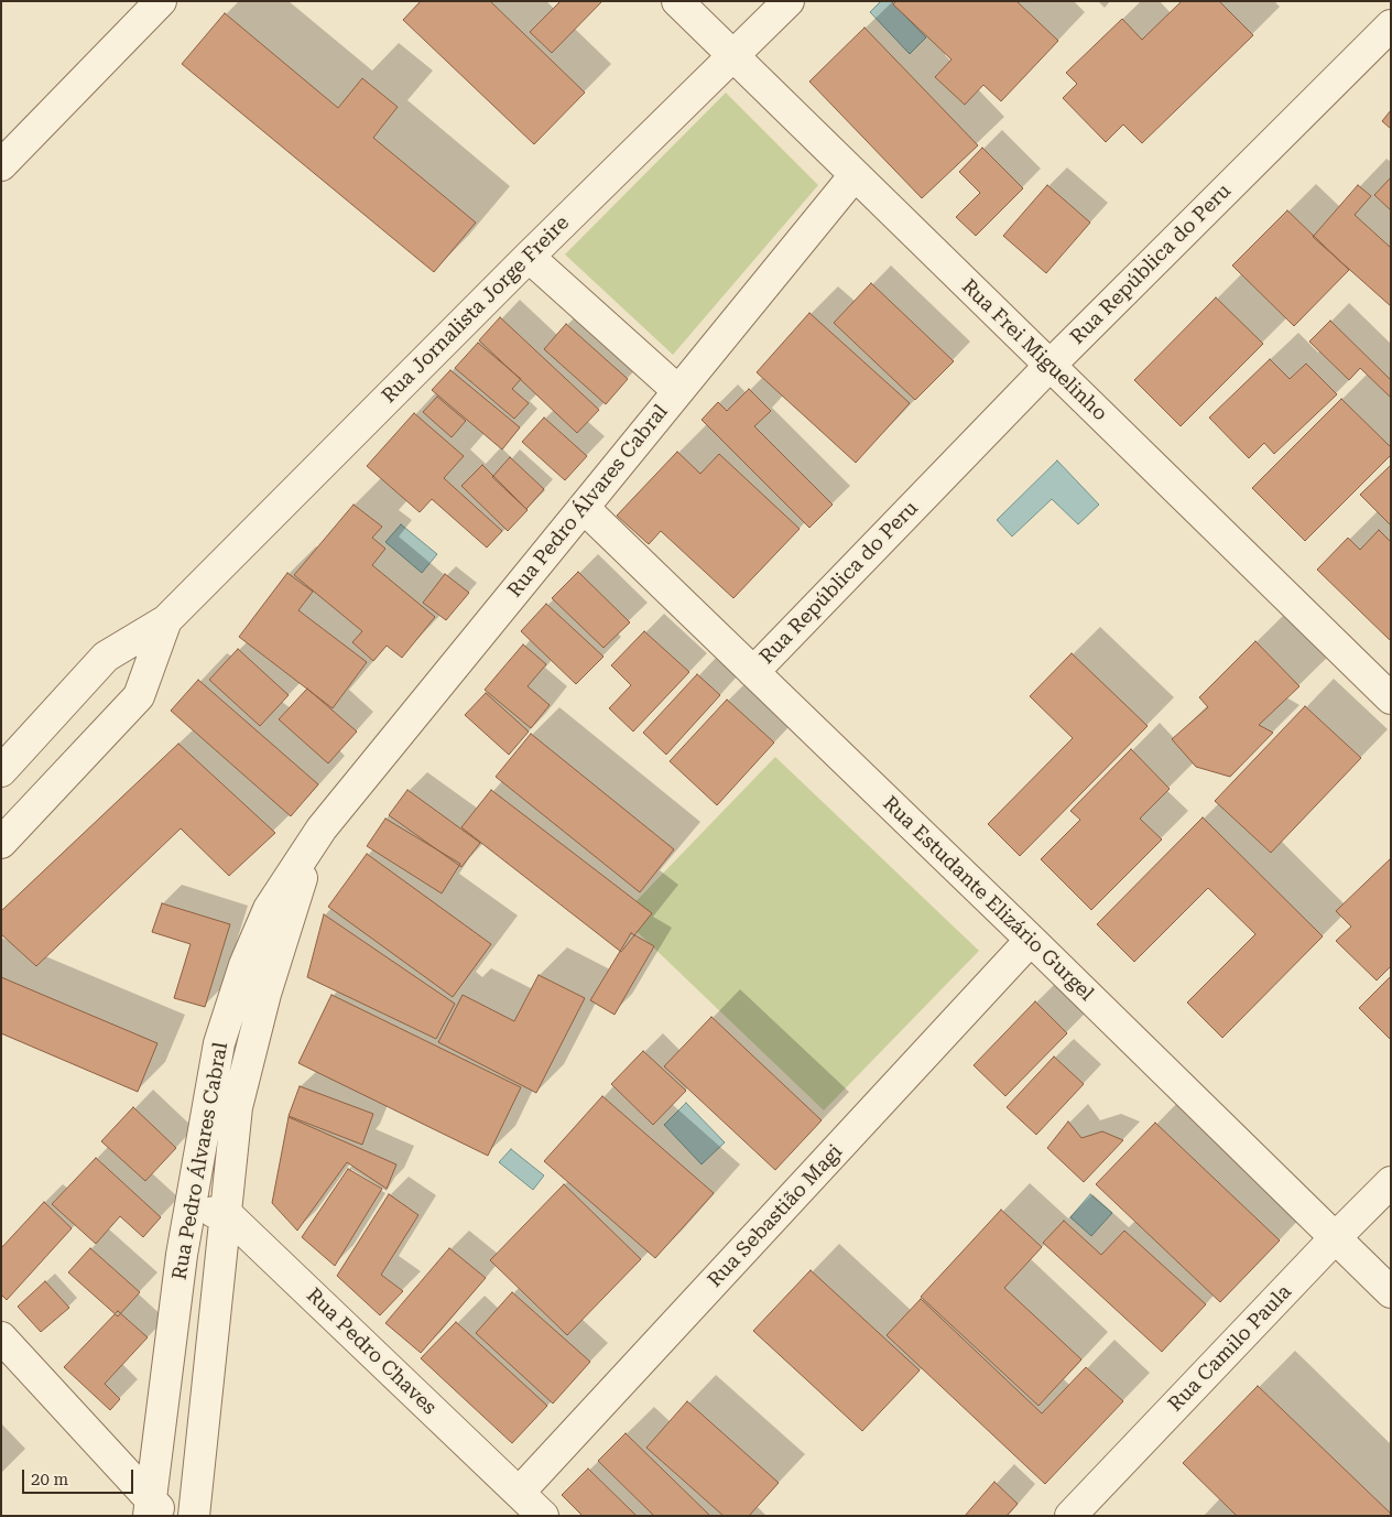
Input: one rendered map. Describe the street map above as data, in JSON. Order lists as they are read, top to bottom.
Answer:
{
  "streets": {
    "street": [
      "Rua República do Peru",
      "Rua Jornalista Jorge Freire",
      "Rua Frei Miguelinho",
      "Rua Pedro Álvares Cabral",
      "Rua Estudante Elizário Gurgel",
      "Rua Sebastião Magi",
      "Rua Camilo Paula",
      "Rua Pedro Chaves"
    ]
  },
  "crossings": [
    ["Rua República do Peru", "Rua Frei Miguelinho"],
    ["Rua República do Peru", "Rua Estudante Elizário Gurgel"],
    ["Rua Jornalista Jorge Freire", "Rua Frei Miguelinho"],
    ["Rua Frei Miguelinho", "Rua Pedro Álvares Cabral"],
    ["Rua Pedro Álvares Cabral", "Rua Estudante Elizário Gurgel"],
    ["Rua Pedro Álvares Cabral", "Rua Pedro Chaves"],
    ["Rua Estudante Elizário Gurgel", "Rua Sebastião Magi"],
    ["Rua Estudante Elizário Gurgel", "Rua Camilo Paula"],
    ["Rua Sebastião Magi", "Rua Pedro Chaves"]
  ],
  "scale_bar": "20 m"
}
